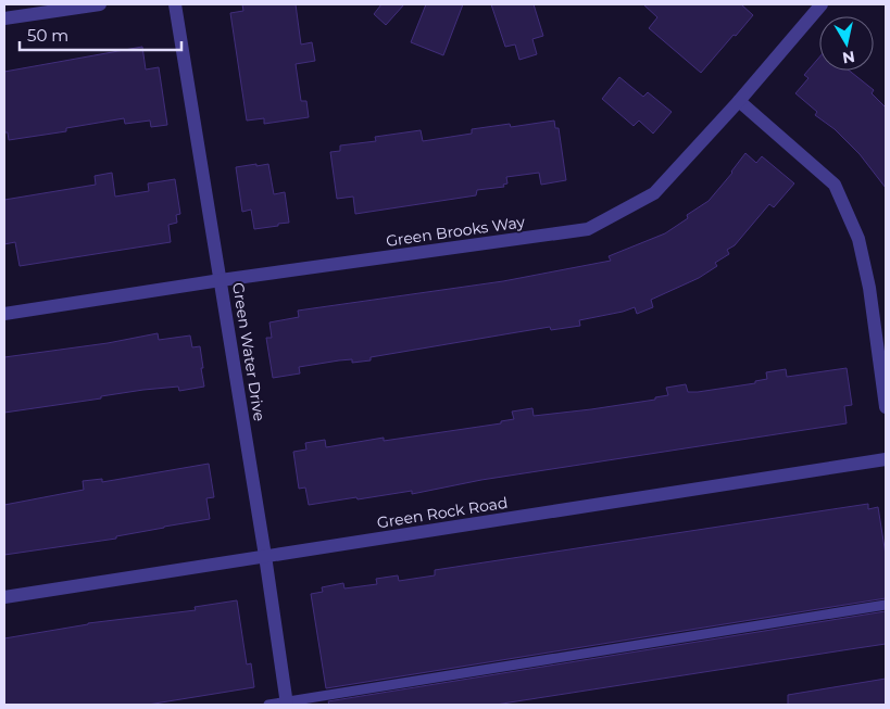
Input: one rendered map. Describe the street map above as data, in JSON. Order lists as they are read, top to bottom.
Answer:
{
  "streets": {
    "street": ["Green Brooks Way", "Green Water Drive", "Green Rock Road"]
  },
  "crossings": [
    ["Green Brooks Way", "Green Water Drive"],
    ["Green Water Drive", "Green Rock Road"]
  ],
  "scale_bar": "50 m",
  "north": "bottom"
}
